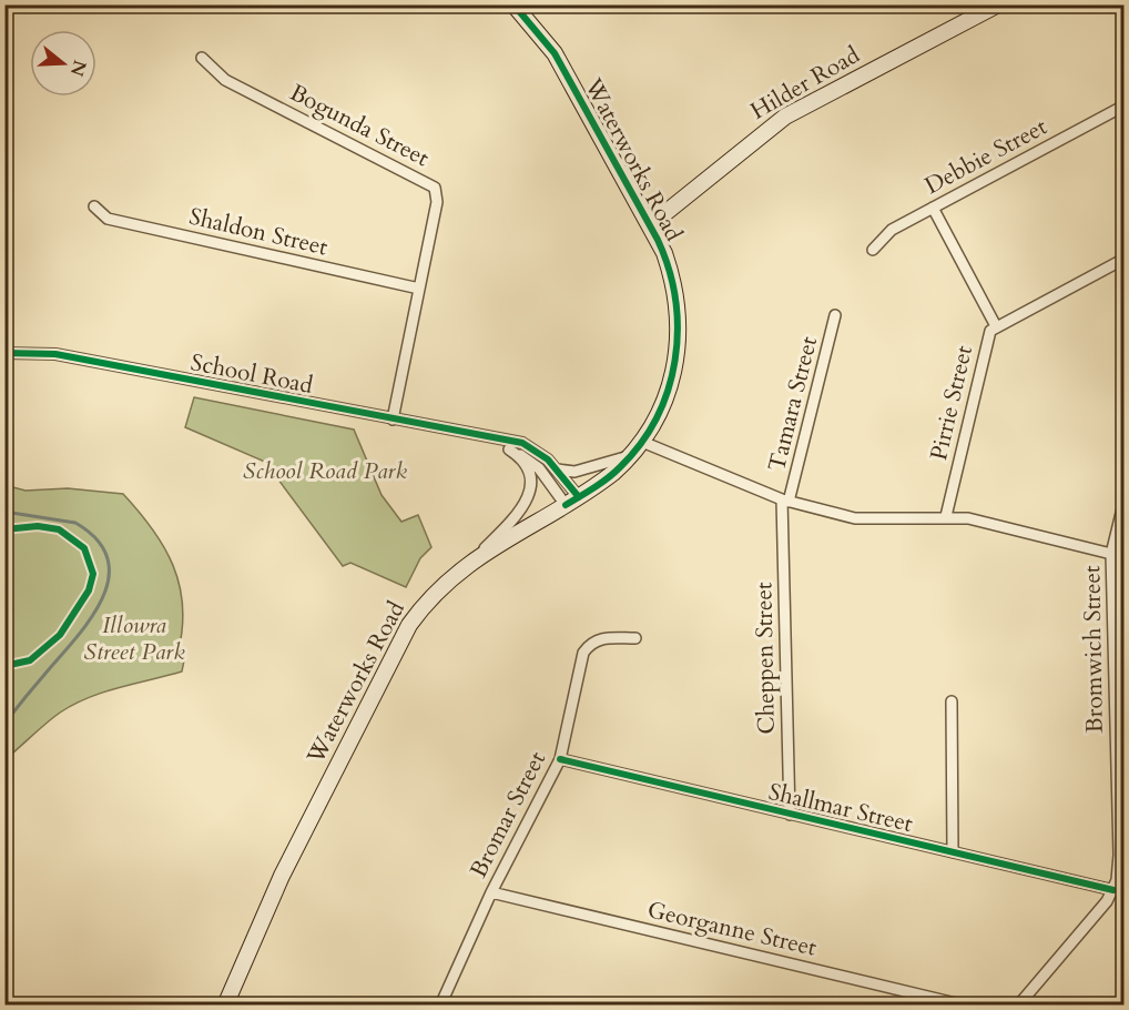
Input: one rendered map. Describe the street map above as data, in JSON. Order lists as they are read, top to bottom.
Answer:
{
  "streets": {
    "main road": ["Hilder Road", "Waterworks Road"],
    "street": [
      "Bogunda Street",
      "Debbie Street",
      "Shaldon Street",
      "School Road",
      "Pirrie Street",
      "Tamara Street",
      "Bromwich Street",
      "Cheppen Street",
      "Shallmar Street",
      "Bromar Street",
      "Georganne Street"
    ]
  },
  "crossings": [
    ["Hilder Road", "Waterworks Road"],
    ["Bogunda Street", "Shaldon Street"],
    ["Bogunda Street", "School Road"],
    ["Waterworks Road", "School Road"],
    ["Tamara Street", "Cheppen Street"],
    ["Bromwich Street", "Shallmar Street"],
    ["Cheppen Street", "Shallmar Street"],
    ["Shallmar Street", "Bromar Street"],
    ["Bromar Street", "Georganne Street"]
  ],
  "parks": ["School Road Park", "Illowra Street Park"],
  "north": "right"
}
